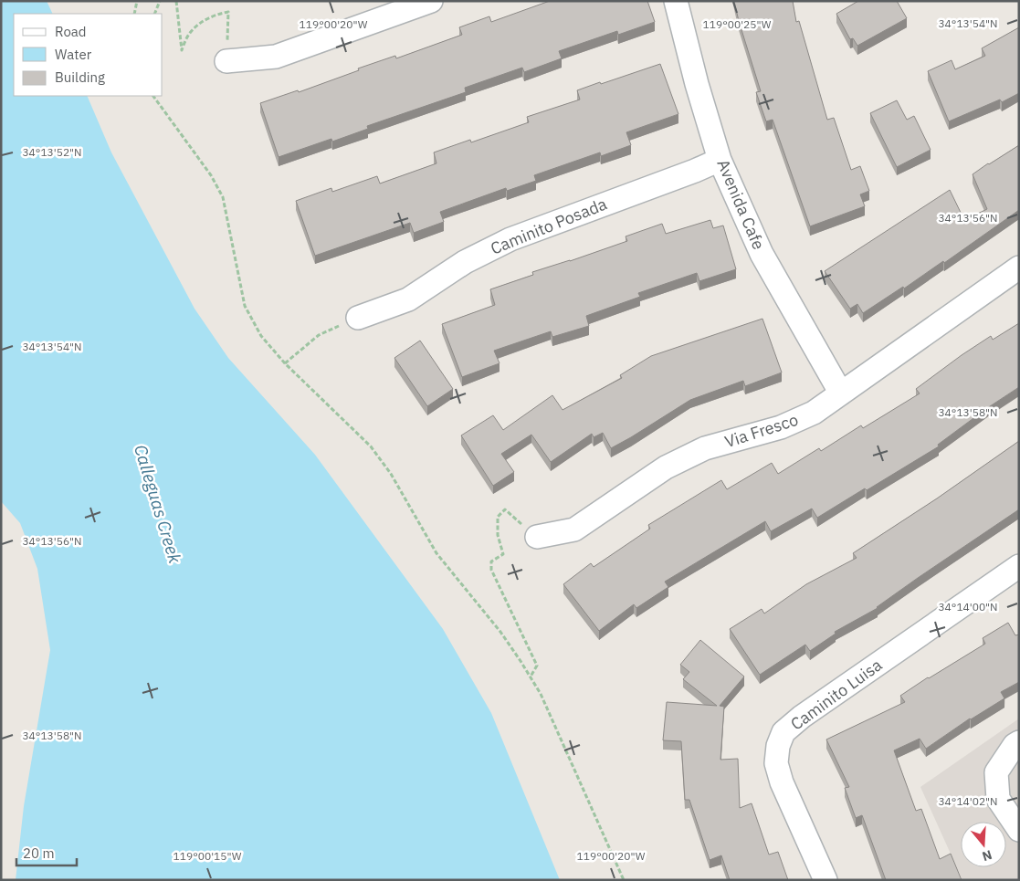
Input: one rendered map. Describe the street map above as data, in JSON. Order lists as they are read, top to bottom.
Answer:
{
  "streets": {
    "street": [
      "Avenida Cafe",
      "Caminito Posada",
      "Via Fresco",
      "Caminito Luisa"
    ]
  },
  "crossings": [
    ["Avenida Cafe", "Caminito Posada"],
    ["Avenida Cafe", "Via Fresco"]
  ],
  "water": ["Calleguas Creek"],
  "legend": ["Road", "Water", "Building"],
  "scale_bar": "20 m",
  "north": "bottom",
  "coordinates": [
    "34°13'54\"N",
    "119°00'20\"W",
    "119°00'25\"W",
    "34°13'52\"N",
    "34°13'56\"N",
    "34°13'58\"N",
    "34°14'00\"N",
    "34°14'02\"N",
    "119°00'15\"W"
  ]
}
